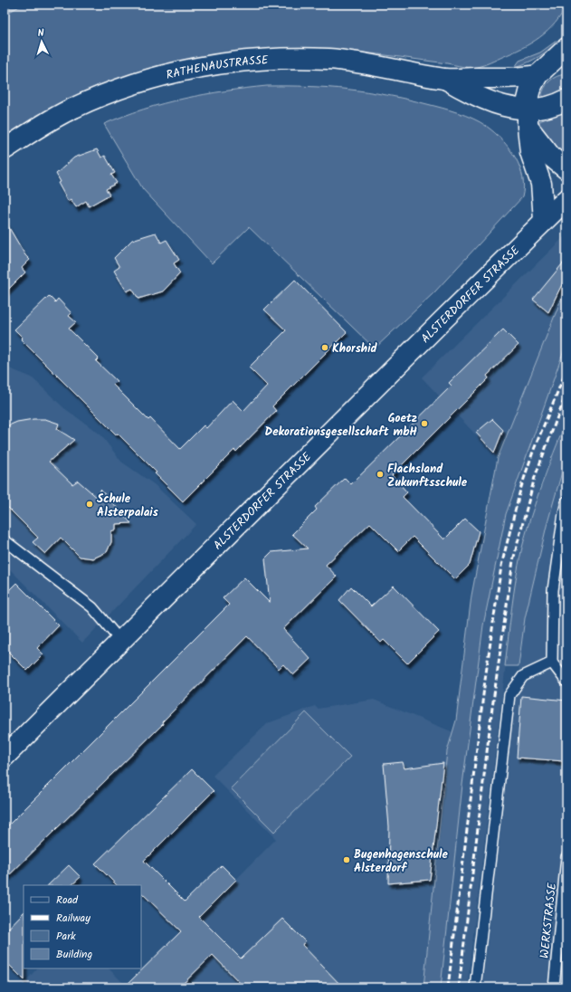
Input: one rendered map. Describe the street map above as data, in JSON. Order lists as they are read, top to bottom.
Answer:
{
  "streets": {
    "street": ["RATHENAUSTRASSE", "ALSTERDORFER STRASSE"],
    "lane": ["WERKSTRASSE"]
  },
  "places": [
    "Khorshid",
    "Goetz Dekorationsgesellschaft mbH",
    "Flachsland Zukunftsschule",
    "Schule Alsterpalais",
    "Bugenhagenschule Alsterdorf"
  ],
  "legend": [
    "Road",
    "Railway",
    "Park",
    "Building"
  ],
  "north": "top"
}
